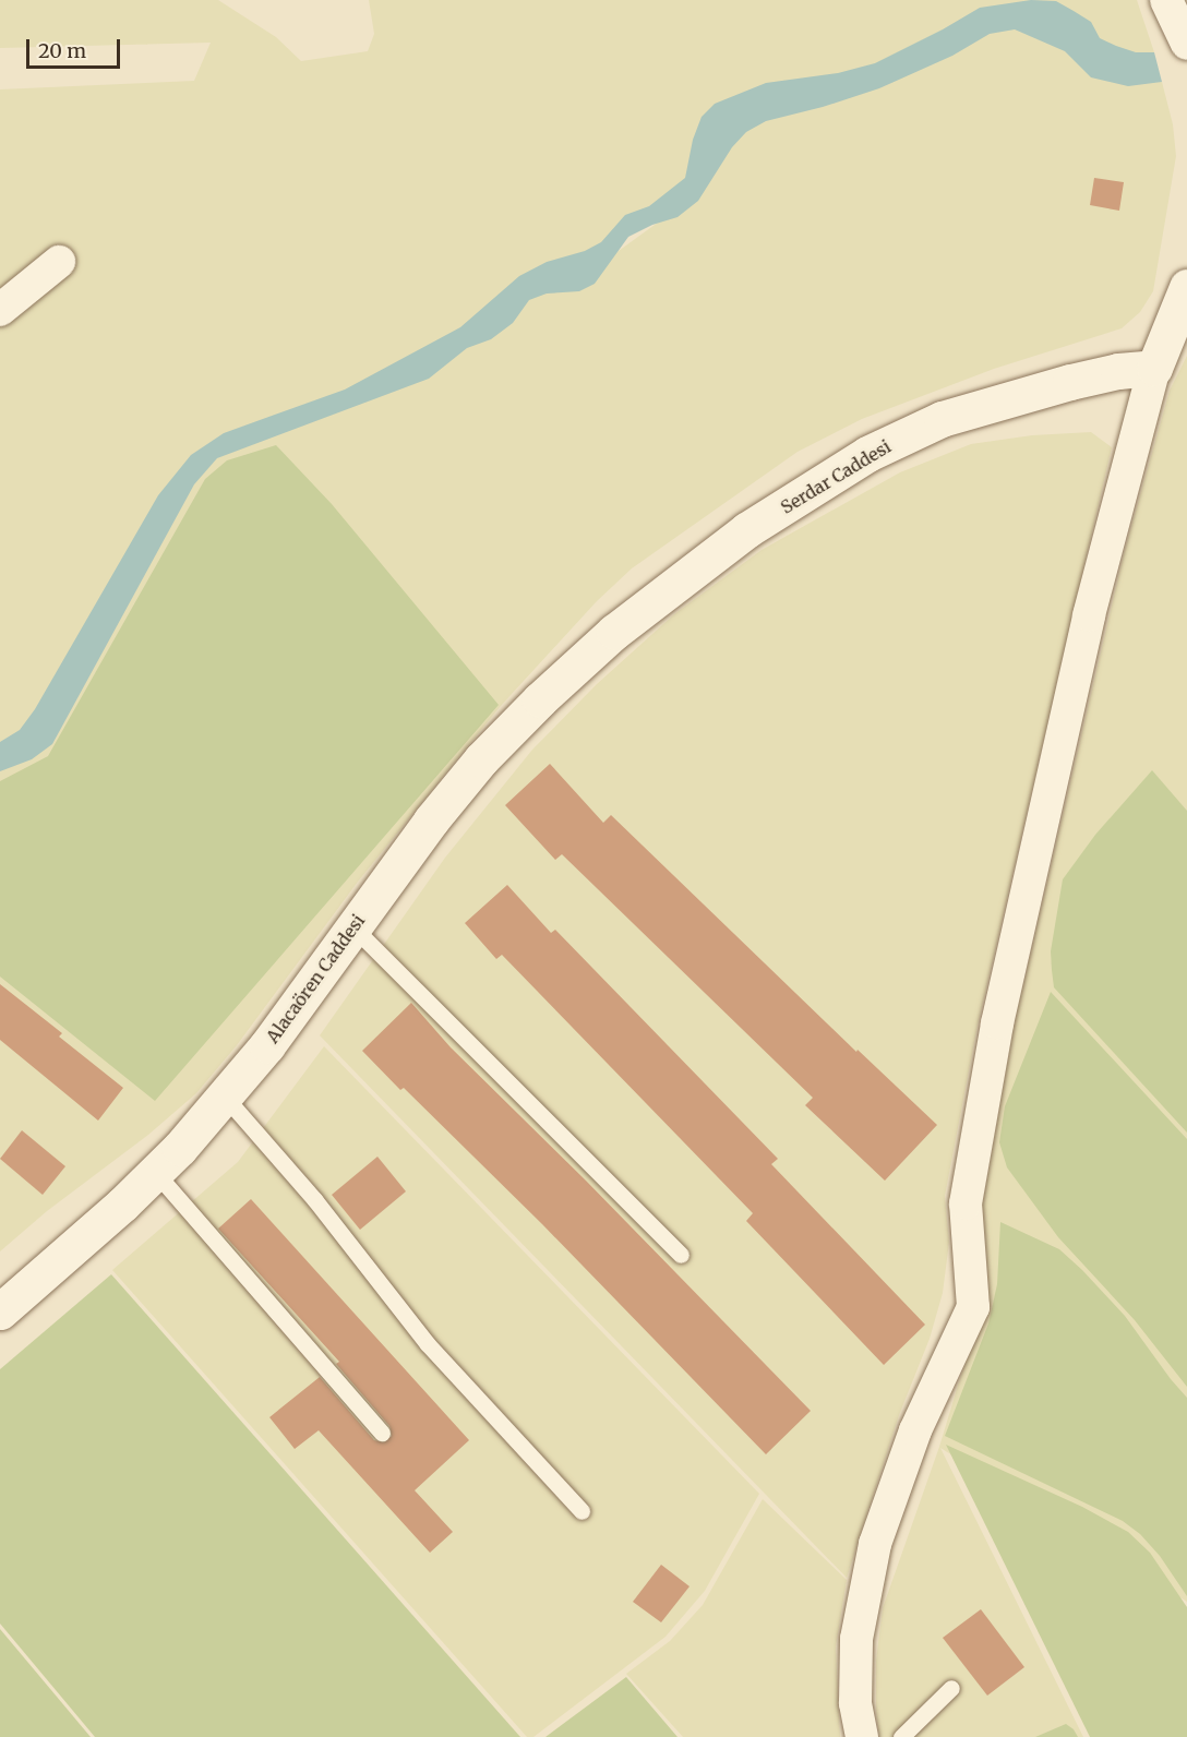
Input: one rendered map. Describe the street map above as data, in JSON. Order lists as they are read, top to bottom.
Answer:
{
  "streets": {
    "street": ["Serdar Caddesi", "Alacaören Caddesi"]
  },
  "crossings": [
    ["Serdar Caddesi", "Alacaören Caddesi"]
  ],
  "scale_bar": "20 m"
}
